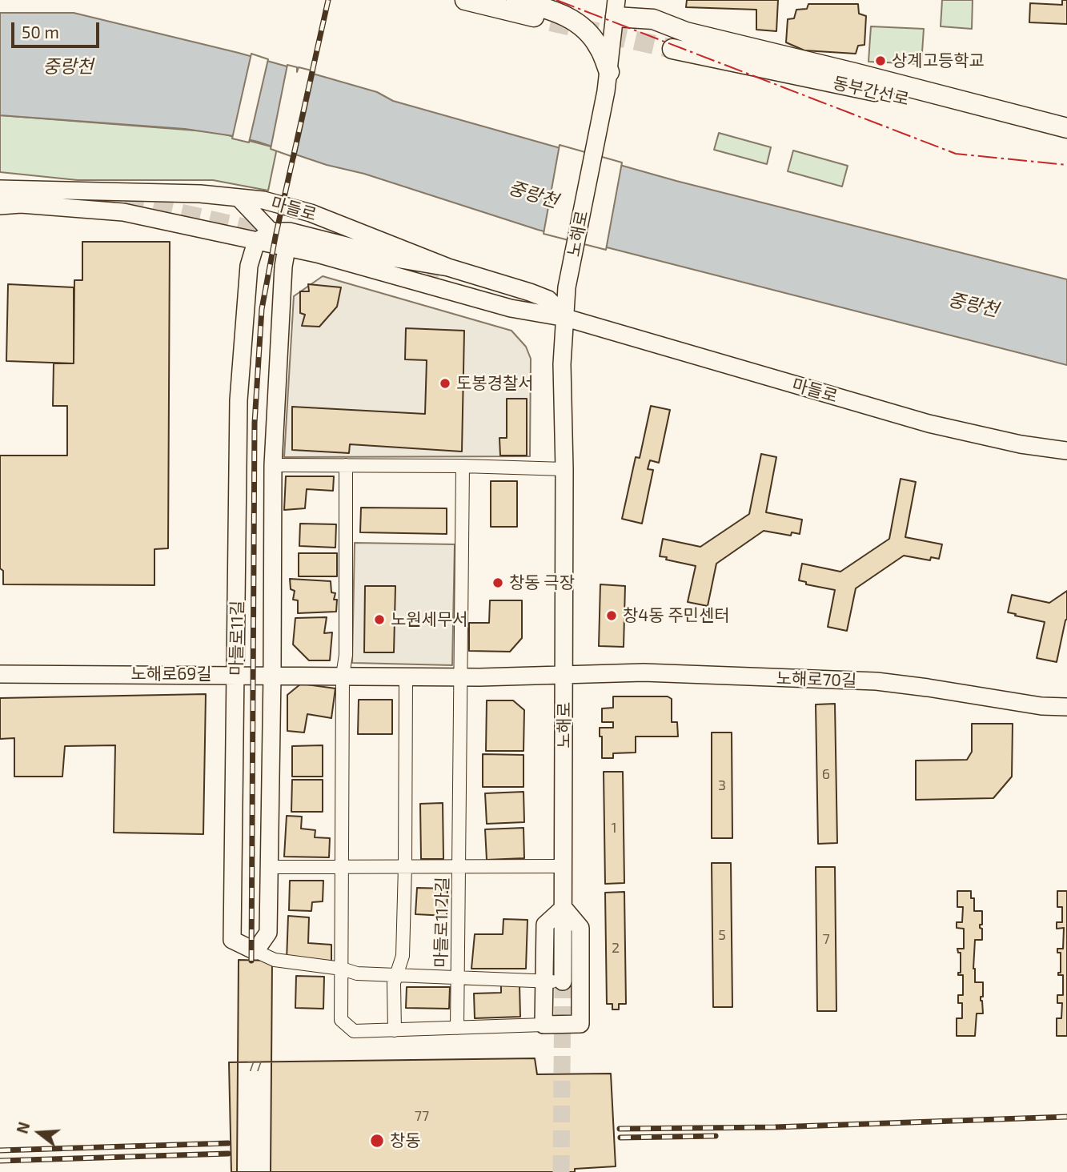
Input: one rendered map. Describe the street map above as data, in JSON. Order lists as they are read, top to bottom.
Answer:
{
  "streets": {
    "highway": ["동부간선로"],
    "main road": [
      "마들로",
      "노해로",
      "마들로11길",
      "노해로69길",
      "노해로70길"
    ],
    "street": ["마들로11가길"]
  },
  "crossings": [
    ["마들로", "노해로"],
    ["마들로", "마들로11길"],
    ["노해로", "노해로69길"],
    ["노해로", "노해로70길"],
    ["노해로", "마들로11가길"],
    ["마들로11길", "노해로69길"],
    ["마들로11길", "마들로11가길"],
    ["노해로69길", "노해로70길"]
  ],
  "water": ["중랑천"],
  "places": [
    "상계고등학교",
    "도봉경찰서",
    "창동 극장",
    "창4동 주민센터",
    "노원세무서",
    "창동"
  ],
  "house_numbers": [
    "6",
    "3",
    "1",
    "5",
    "7",
    "2",
    "77",
    "77"
  ],
  "scale_bar": "50 m",
  "north": "left"
}
